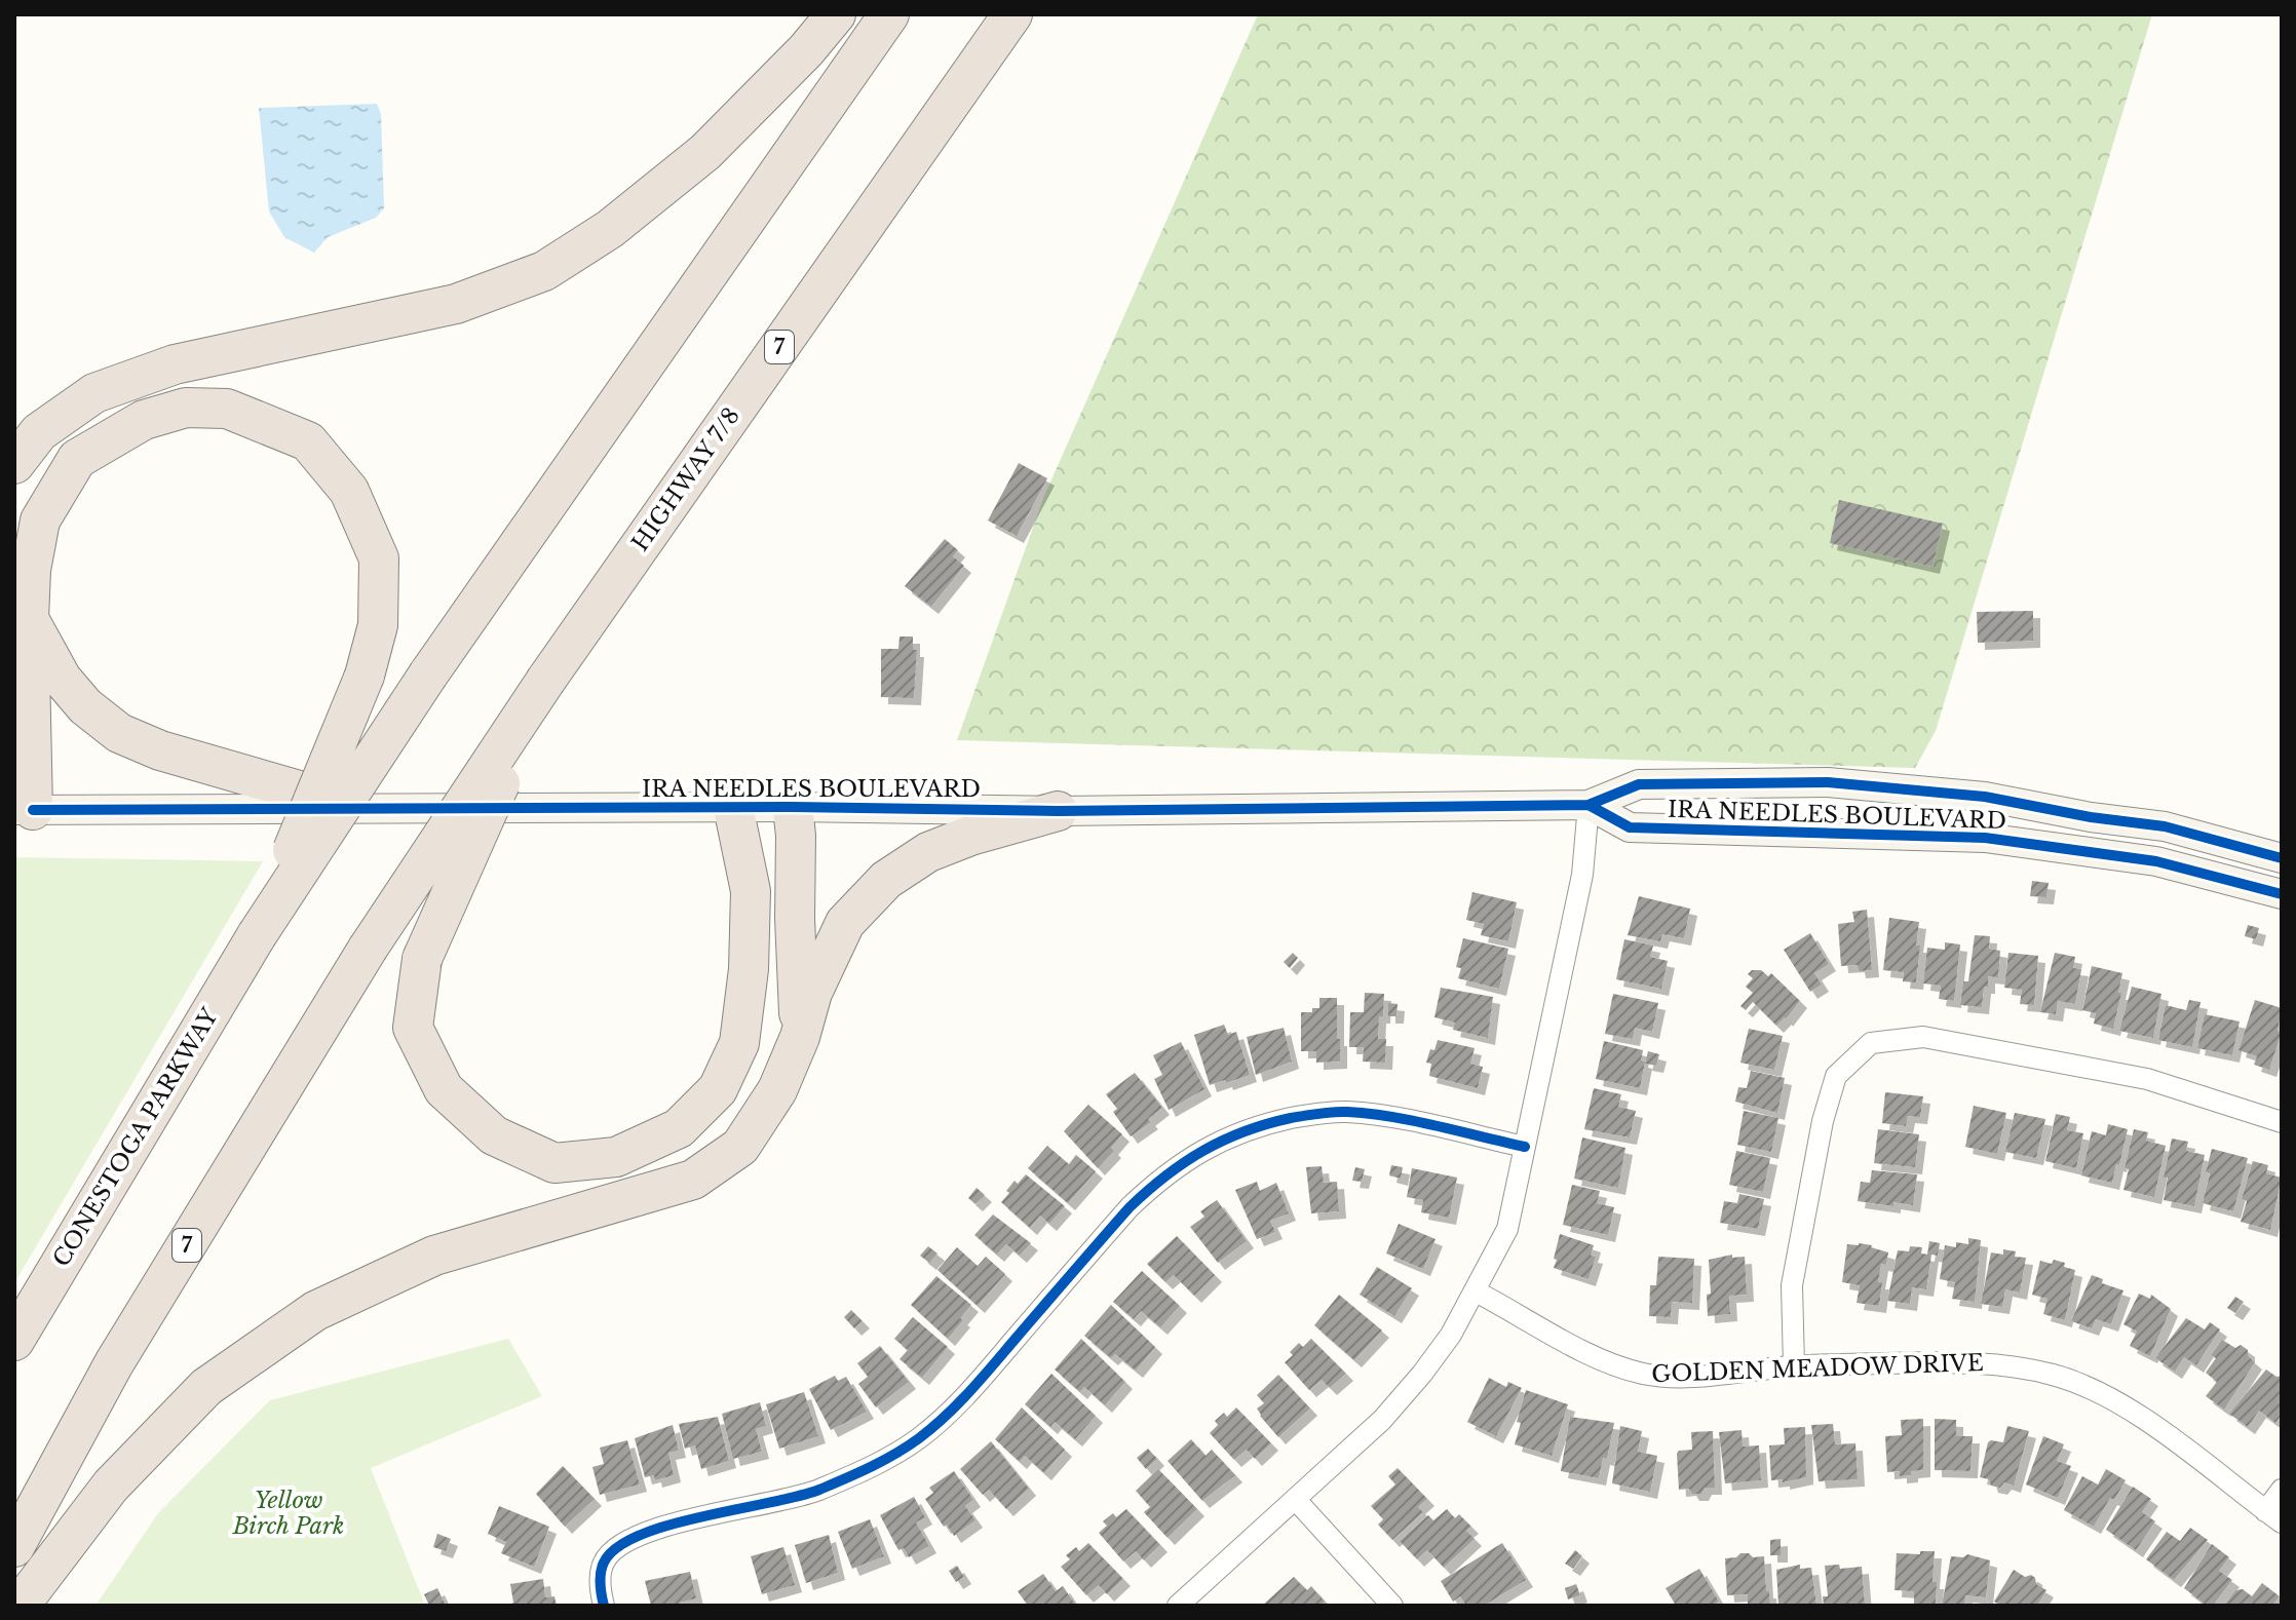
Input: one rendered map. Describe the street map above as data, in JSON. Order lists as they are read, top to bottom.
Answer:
{
  "streets": {
    "highway": ["7", "HIGHWAY 7/8", "CONESTOGA PARKWAY"],
    "main road": ["IRA NEEDLES BOULEVARD"],
    "street": ["GOLDEN MEADOW DRIVE"]
  },
  "parks": ["Yellow Birch Park"]
}
